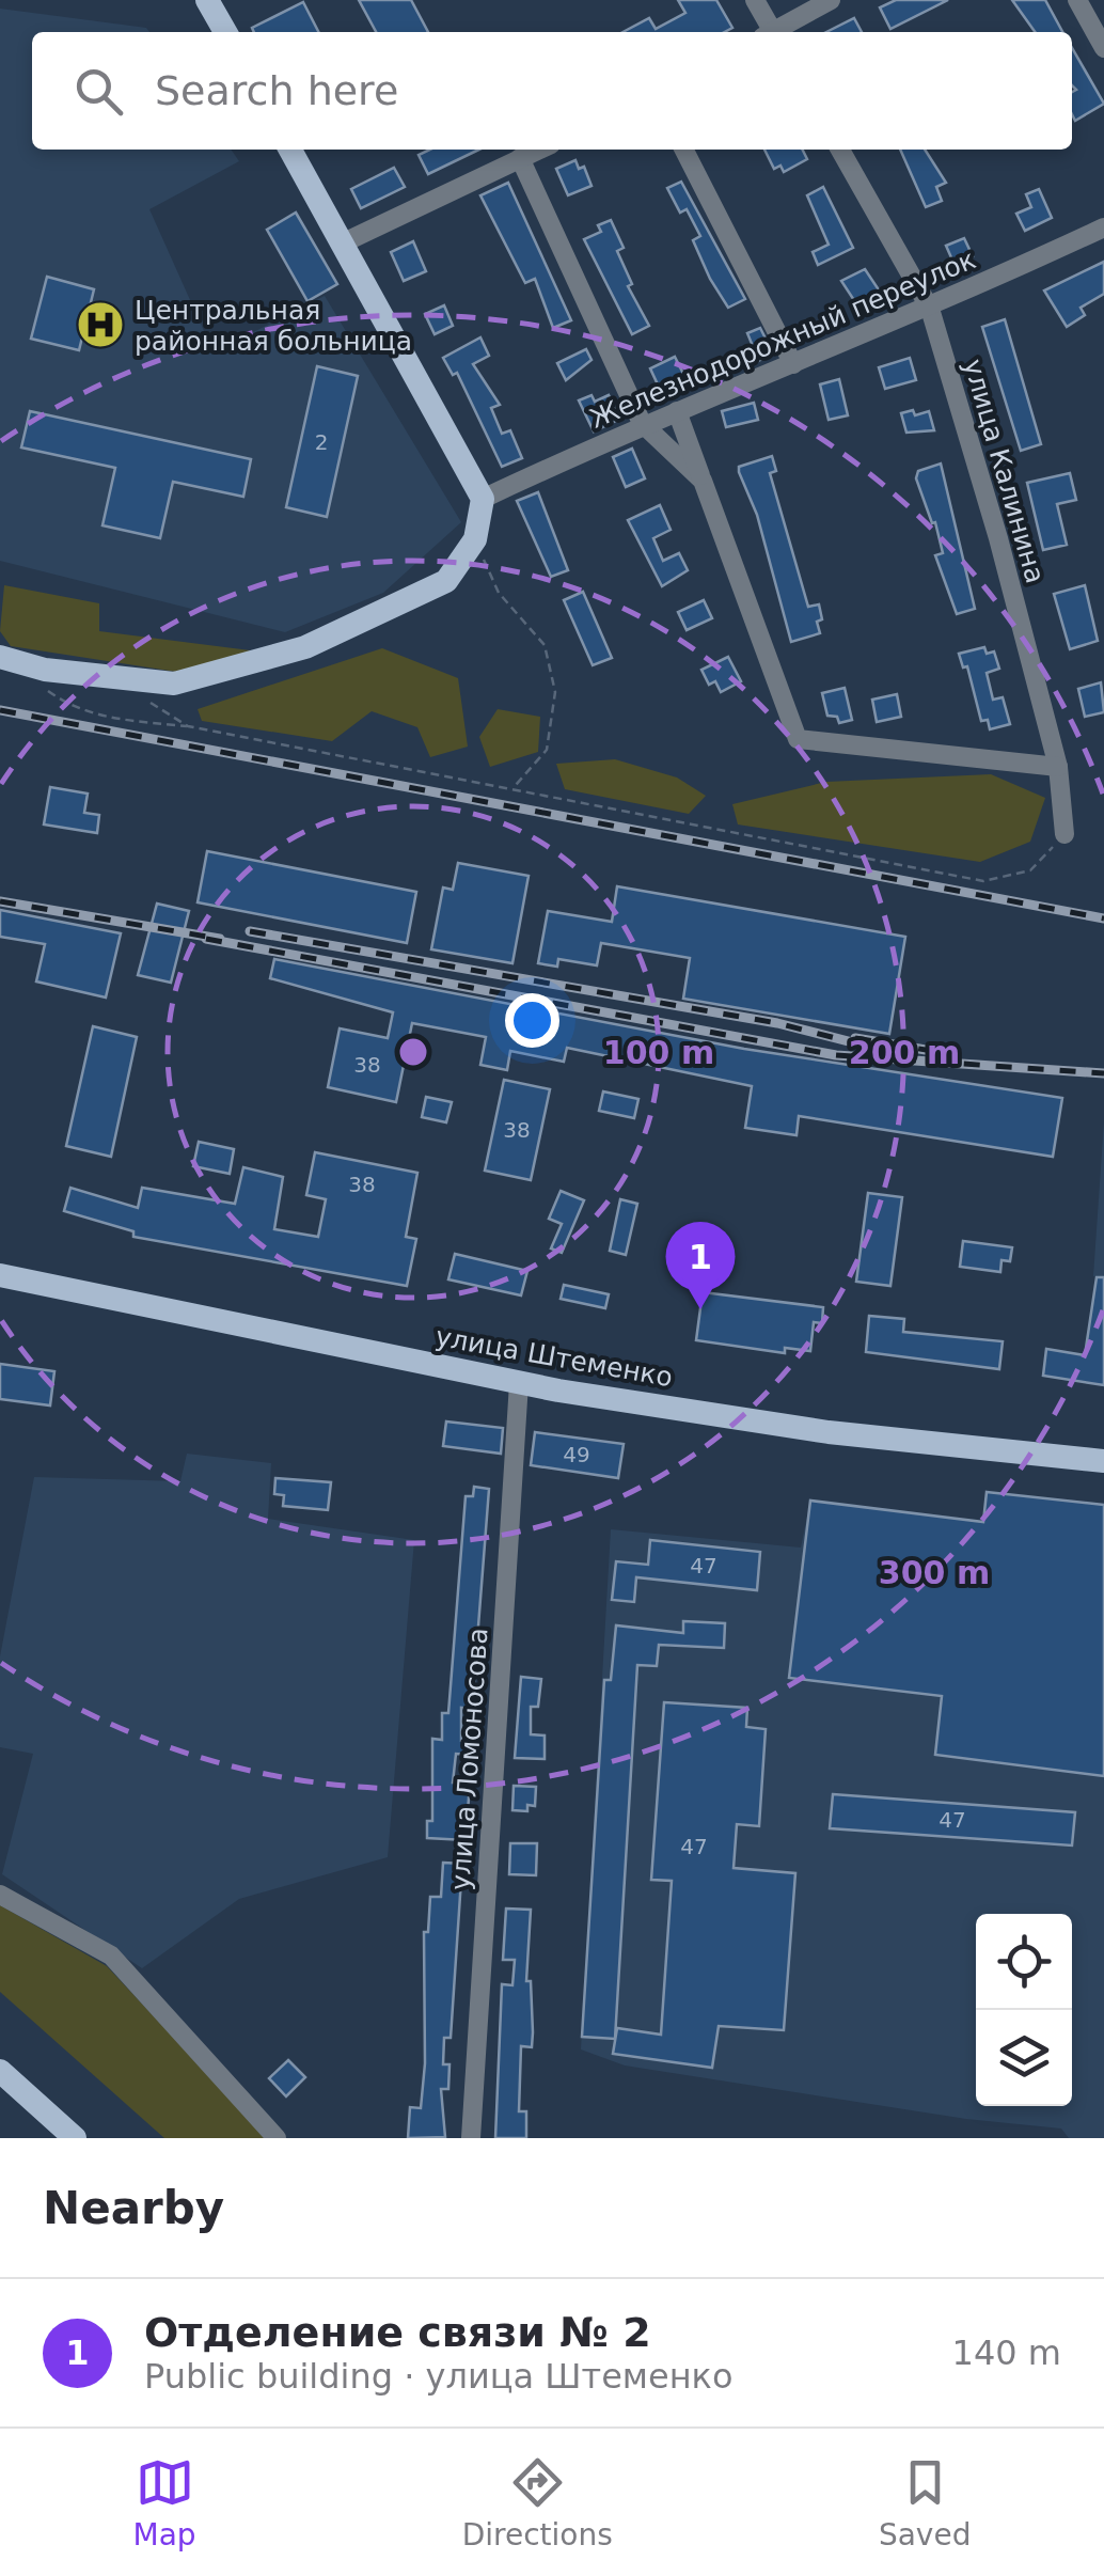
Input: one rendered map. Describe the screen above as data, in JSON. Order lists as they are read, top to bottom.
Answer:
{
  "streets": {
    "main road": ["улица Штеменко"],
    "street": ["Железнодорожный переулок", "улица Калинина", "улица Ломоносова"]
  },
  "crossings": [
    ["Железнодорожный переулок", "улица Калинина"],
    ["улица Штеменко", "улица Ломоносова"]
  ],
  "places": {
    "hospital": ["Центральная районная больница"]
  },
  "house_numbers": [
    "2",
    "38",
    "38",
    "38",
    "49",
    "47",
    "47",
    "47"
  ],
  "page": {
    "search": "Search here",
    "pins": "1",
    "heading": "Nearby",
    "list": [
      {
        "mark": "1",
        "name": "Отделение связи № 2",
        "note": "Public building · улица Штеменко",
        "value": "140 m"
      }
    ],
    "nav": ["Map", "Directions", "Saved"]
  },
  "rings": ["100 m", "200 m", "300 m"]
}
